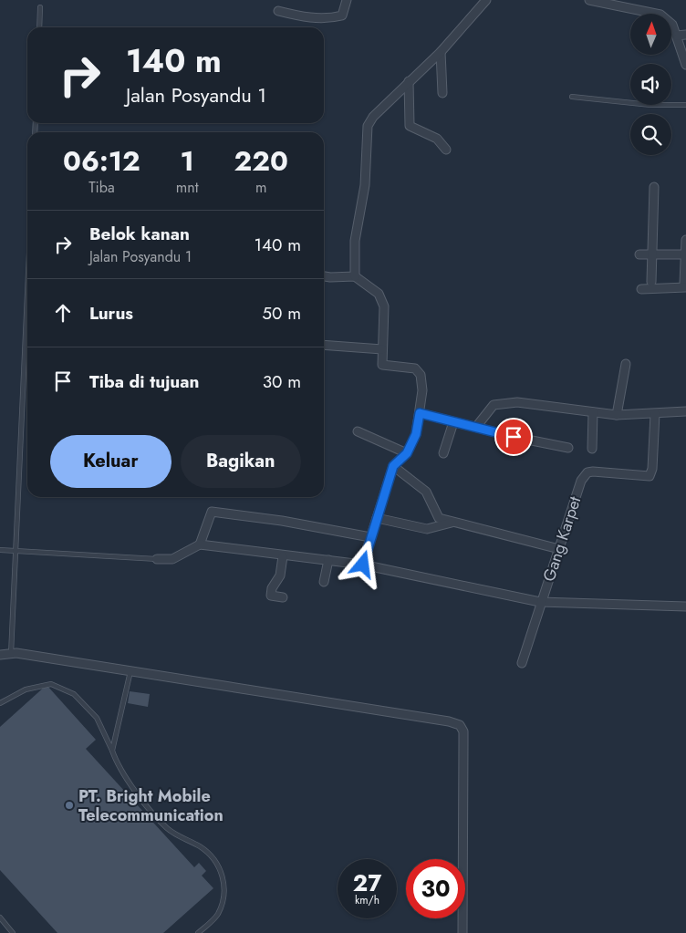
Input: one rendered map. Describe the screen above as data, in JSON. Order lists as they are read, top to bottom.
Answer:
{
  "streets": {
    "street": ["Gang Karpet"]
  },
  "places": ["PT. Bright Mobile Telecommunication"],
  "north": "top",
  "page": {
    "turn": ["140 m", "Jalan Posyandu 1"],
    "eta": [
      "06:12",
      "Tiba",
      "1",
      "mnt",
      "220",
      "m"
    ],
    "list": [
      {
        "name": "Belok kanan",
        "note": "Jalan Posyandu 1",
        "value": "140 m"
      },
      {
        "name": "Lurus",
        "value": "50 m"
      },
      {
        "name": "Tiba di tujuan",
        "value": "30 m"
      }
    ],
    "buttons": ["Keluar", "Bagikan"],
    "speed": "27 km/h",
    "limit": "30"
  }
}
